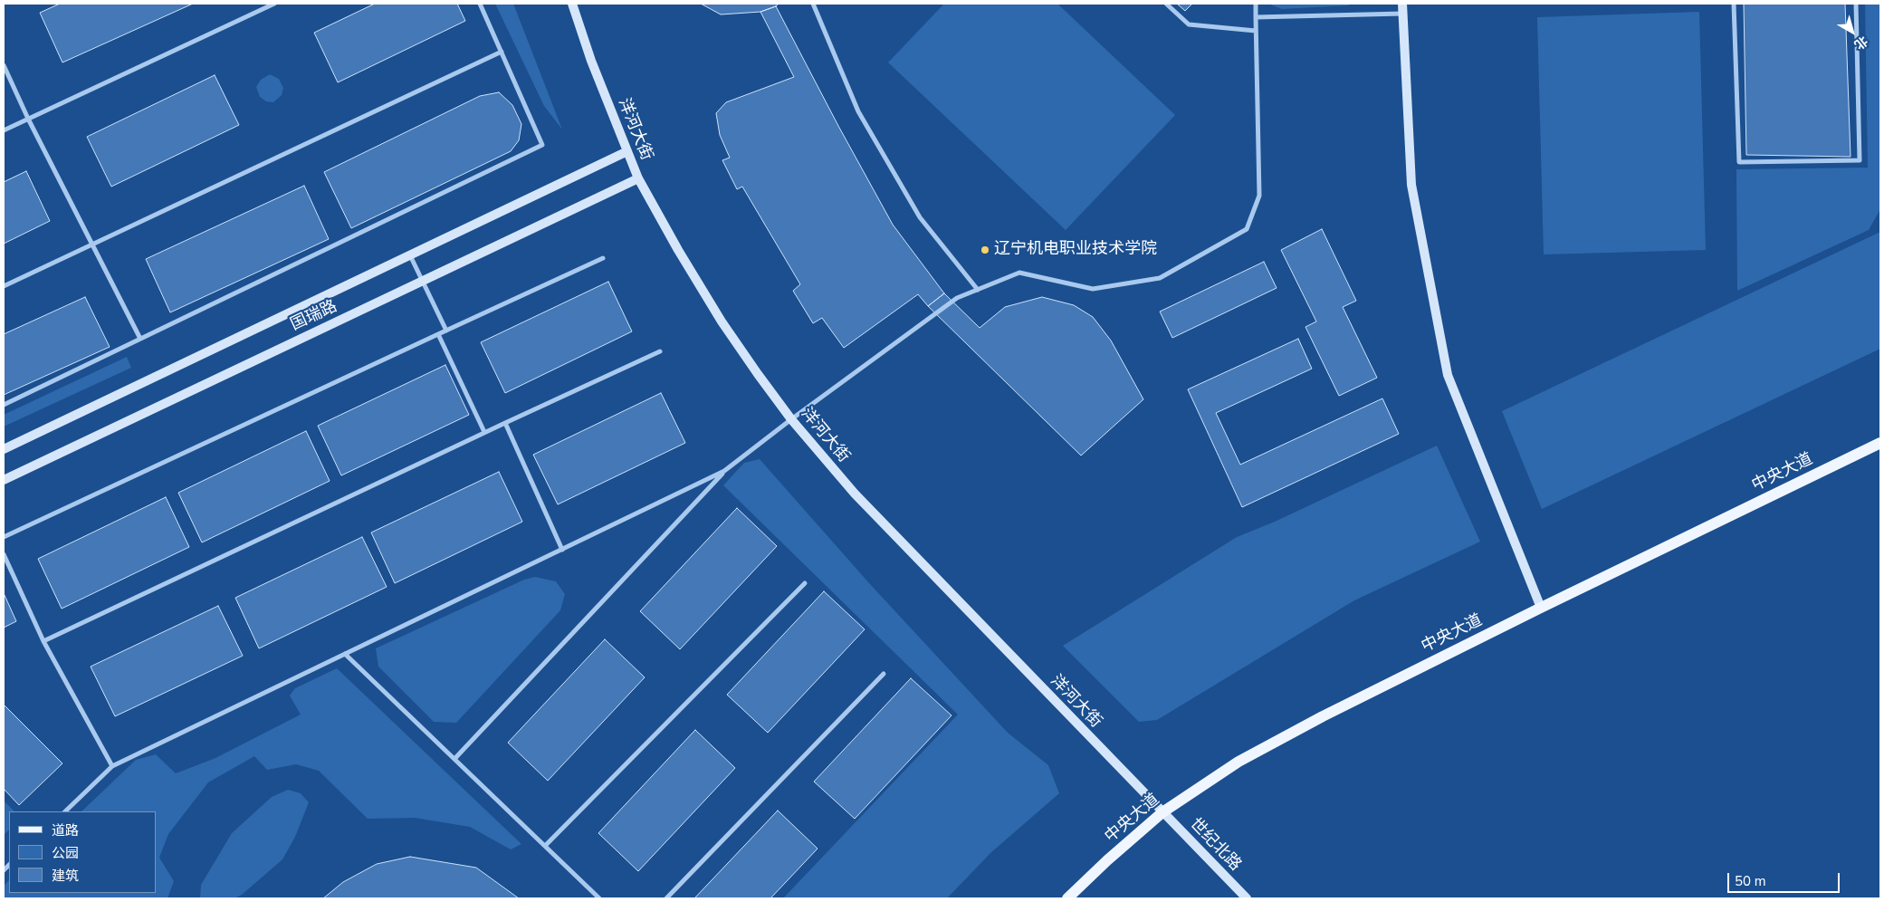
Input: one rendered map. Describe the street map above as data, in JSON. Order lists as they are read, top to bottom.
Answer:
{
  "streets": {
    "main road": ["中央大道"],
    "street": ["洋河大街", "国瑞路", "世纪北路"]
  },
  "crossings": [
    ["洋河大街", "国瑞路"],
    ["洋河大街", "中央大道"],
    ["洋河大街", "世纪北路"],
    ["中央大道", "世纪北路"]
  ],
  "places": ["辽宁机电职业技术学院"],
  "legend": ["道路", "公园", "建筑"],
  "scale_bar": "50 m",
  "north": "bottom right"
}
